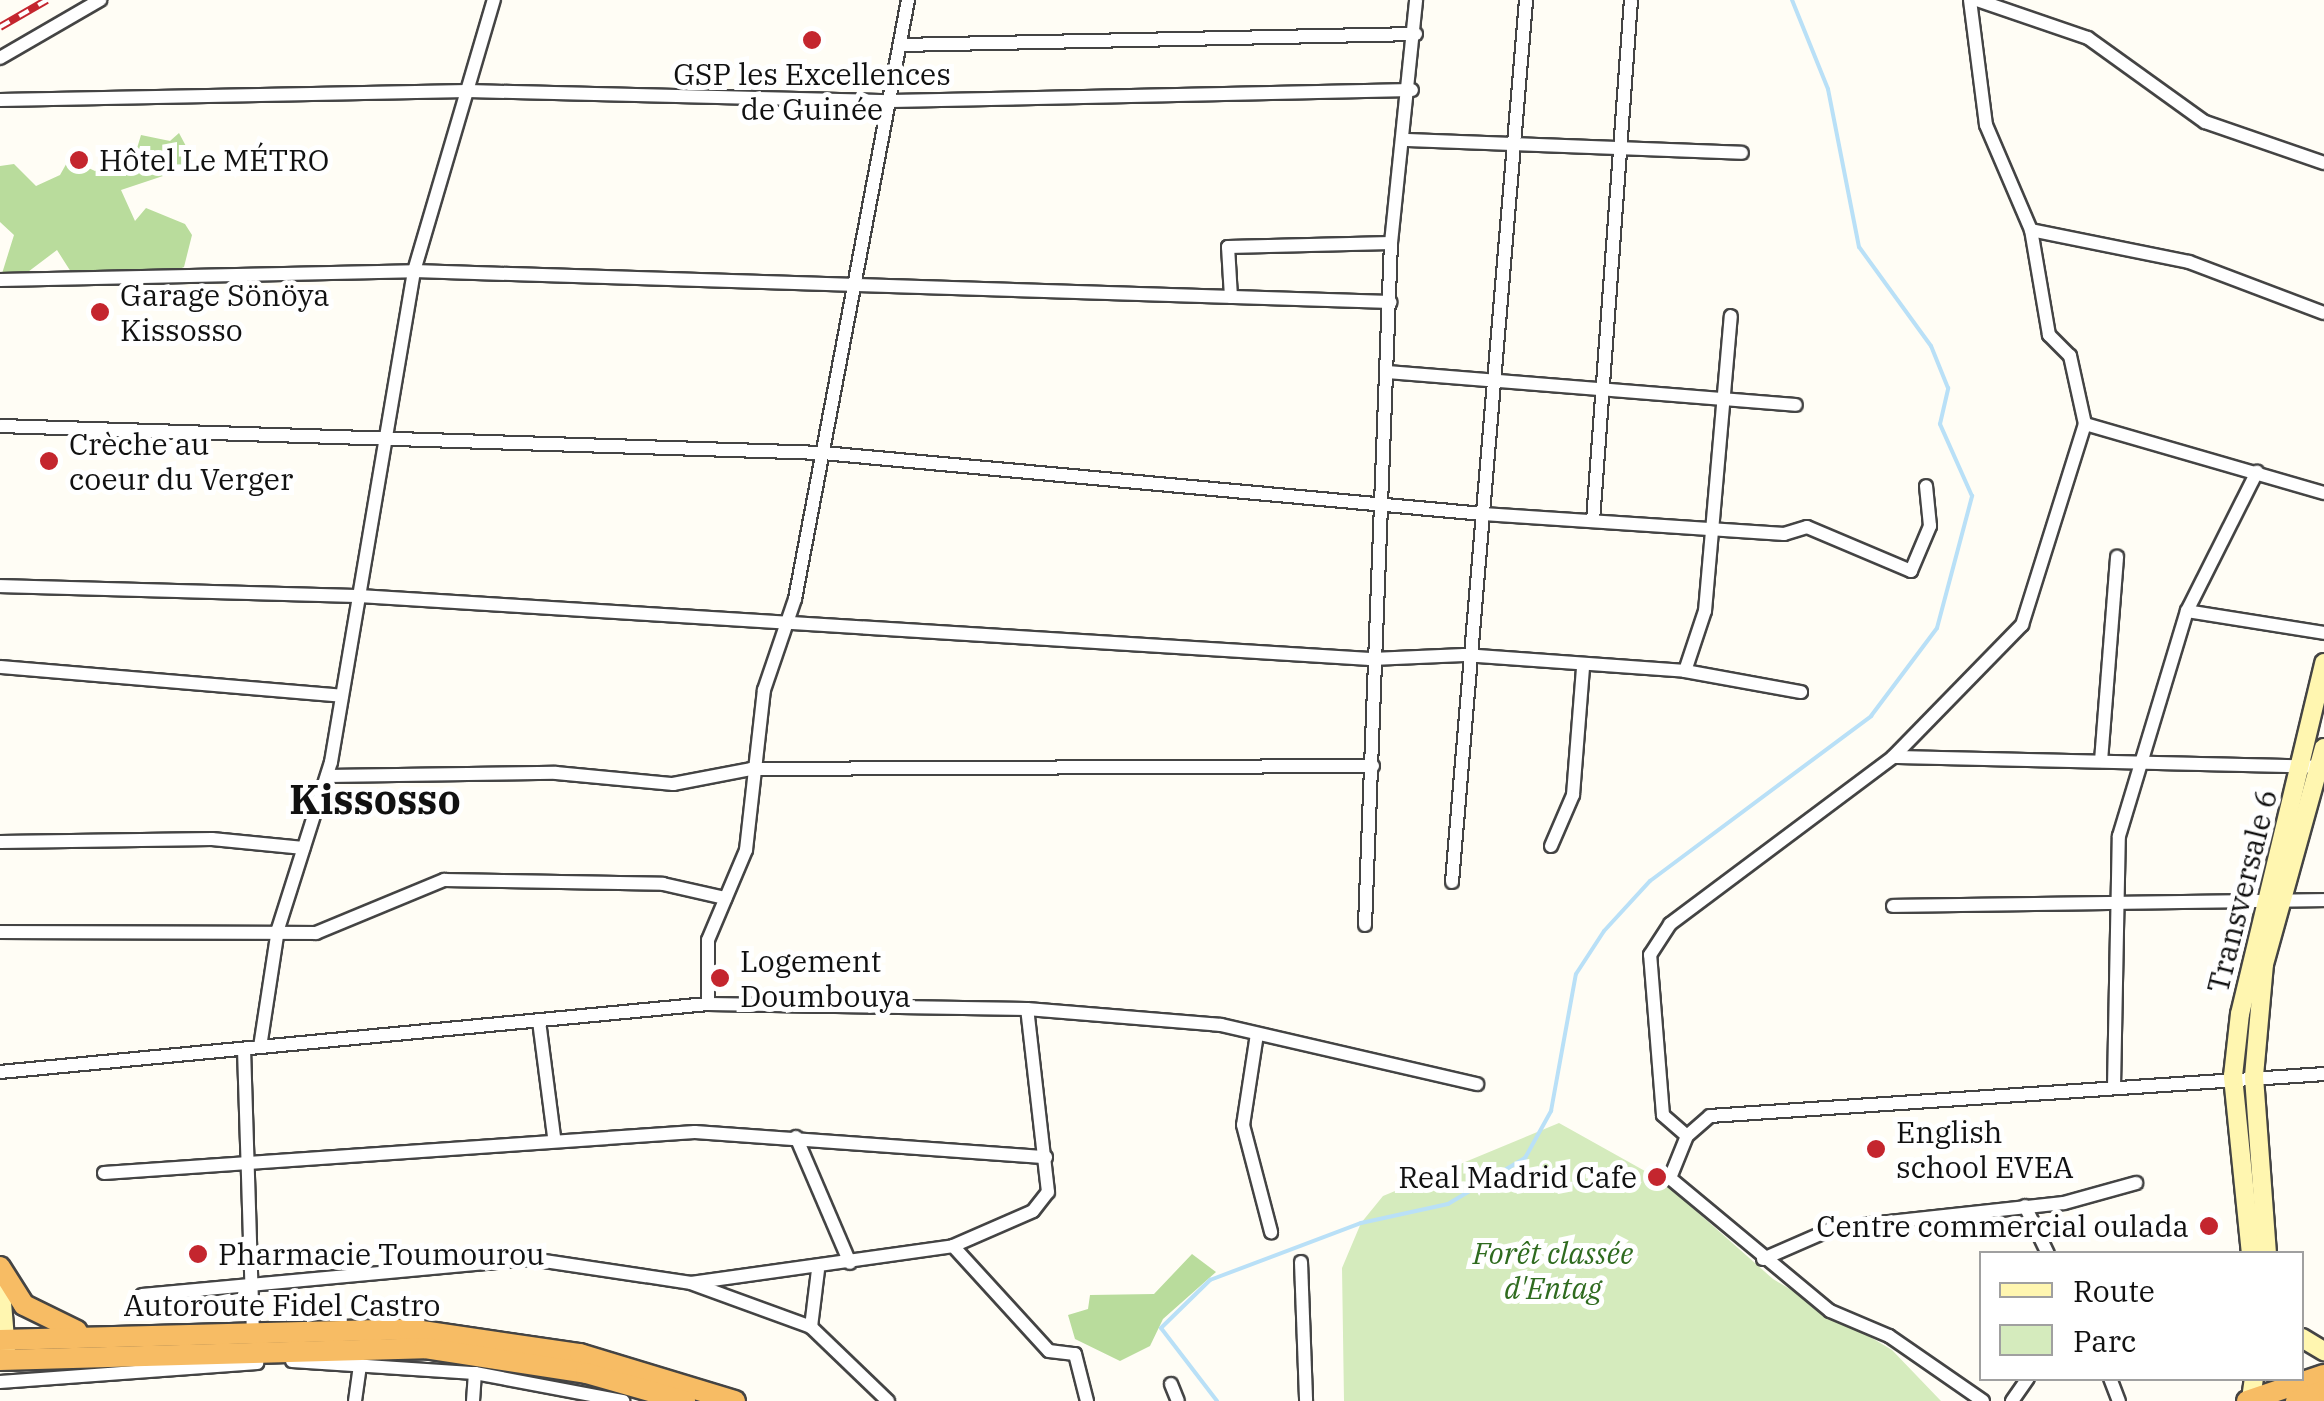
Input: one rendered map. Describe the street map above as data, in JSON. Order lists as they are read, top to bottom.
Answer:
{
  "streets": {
    "highway": ["Autoroute Fidel Castro"],
    "main road": ["Transversale 6"]
  },
  "districts": ["Kissosso"],
  "parks": ["Forêt classée d'Entag"],
  "places": [
    "GSP les Excellences de Guinée",
    "Hôtel Le MÉTRO",
    "Garage Sönöya Kissosso",
    "Crèche au coeur du Verger",
    "Logement Doumbouya",
    "English school EVEA",
    "Real Madrid Cafe",
    "Centre commercial oulada",
    "Pharmacie Toumourou"
  ],
  "legend": ["Route", "Parc"]
}
